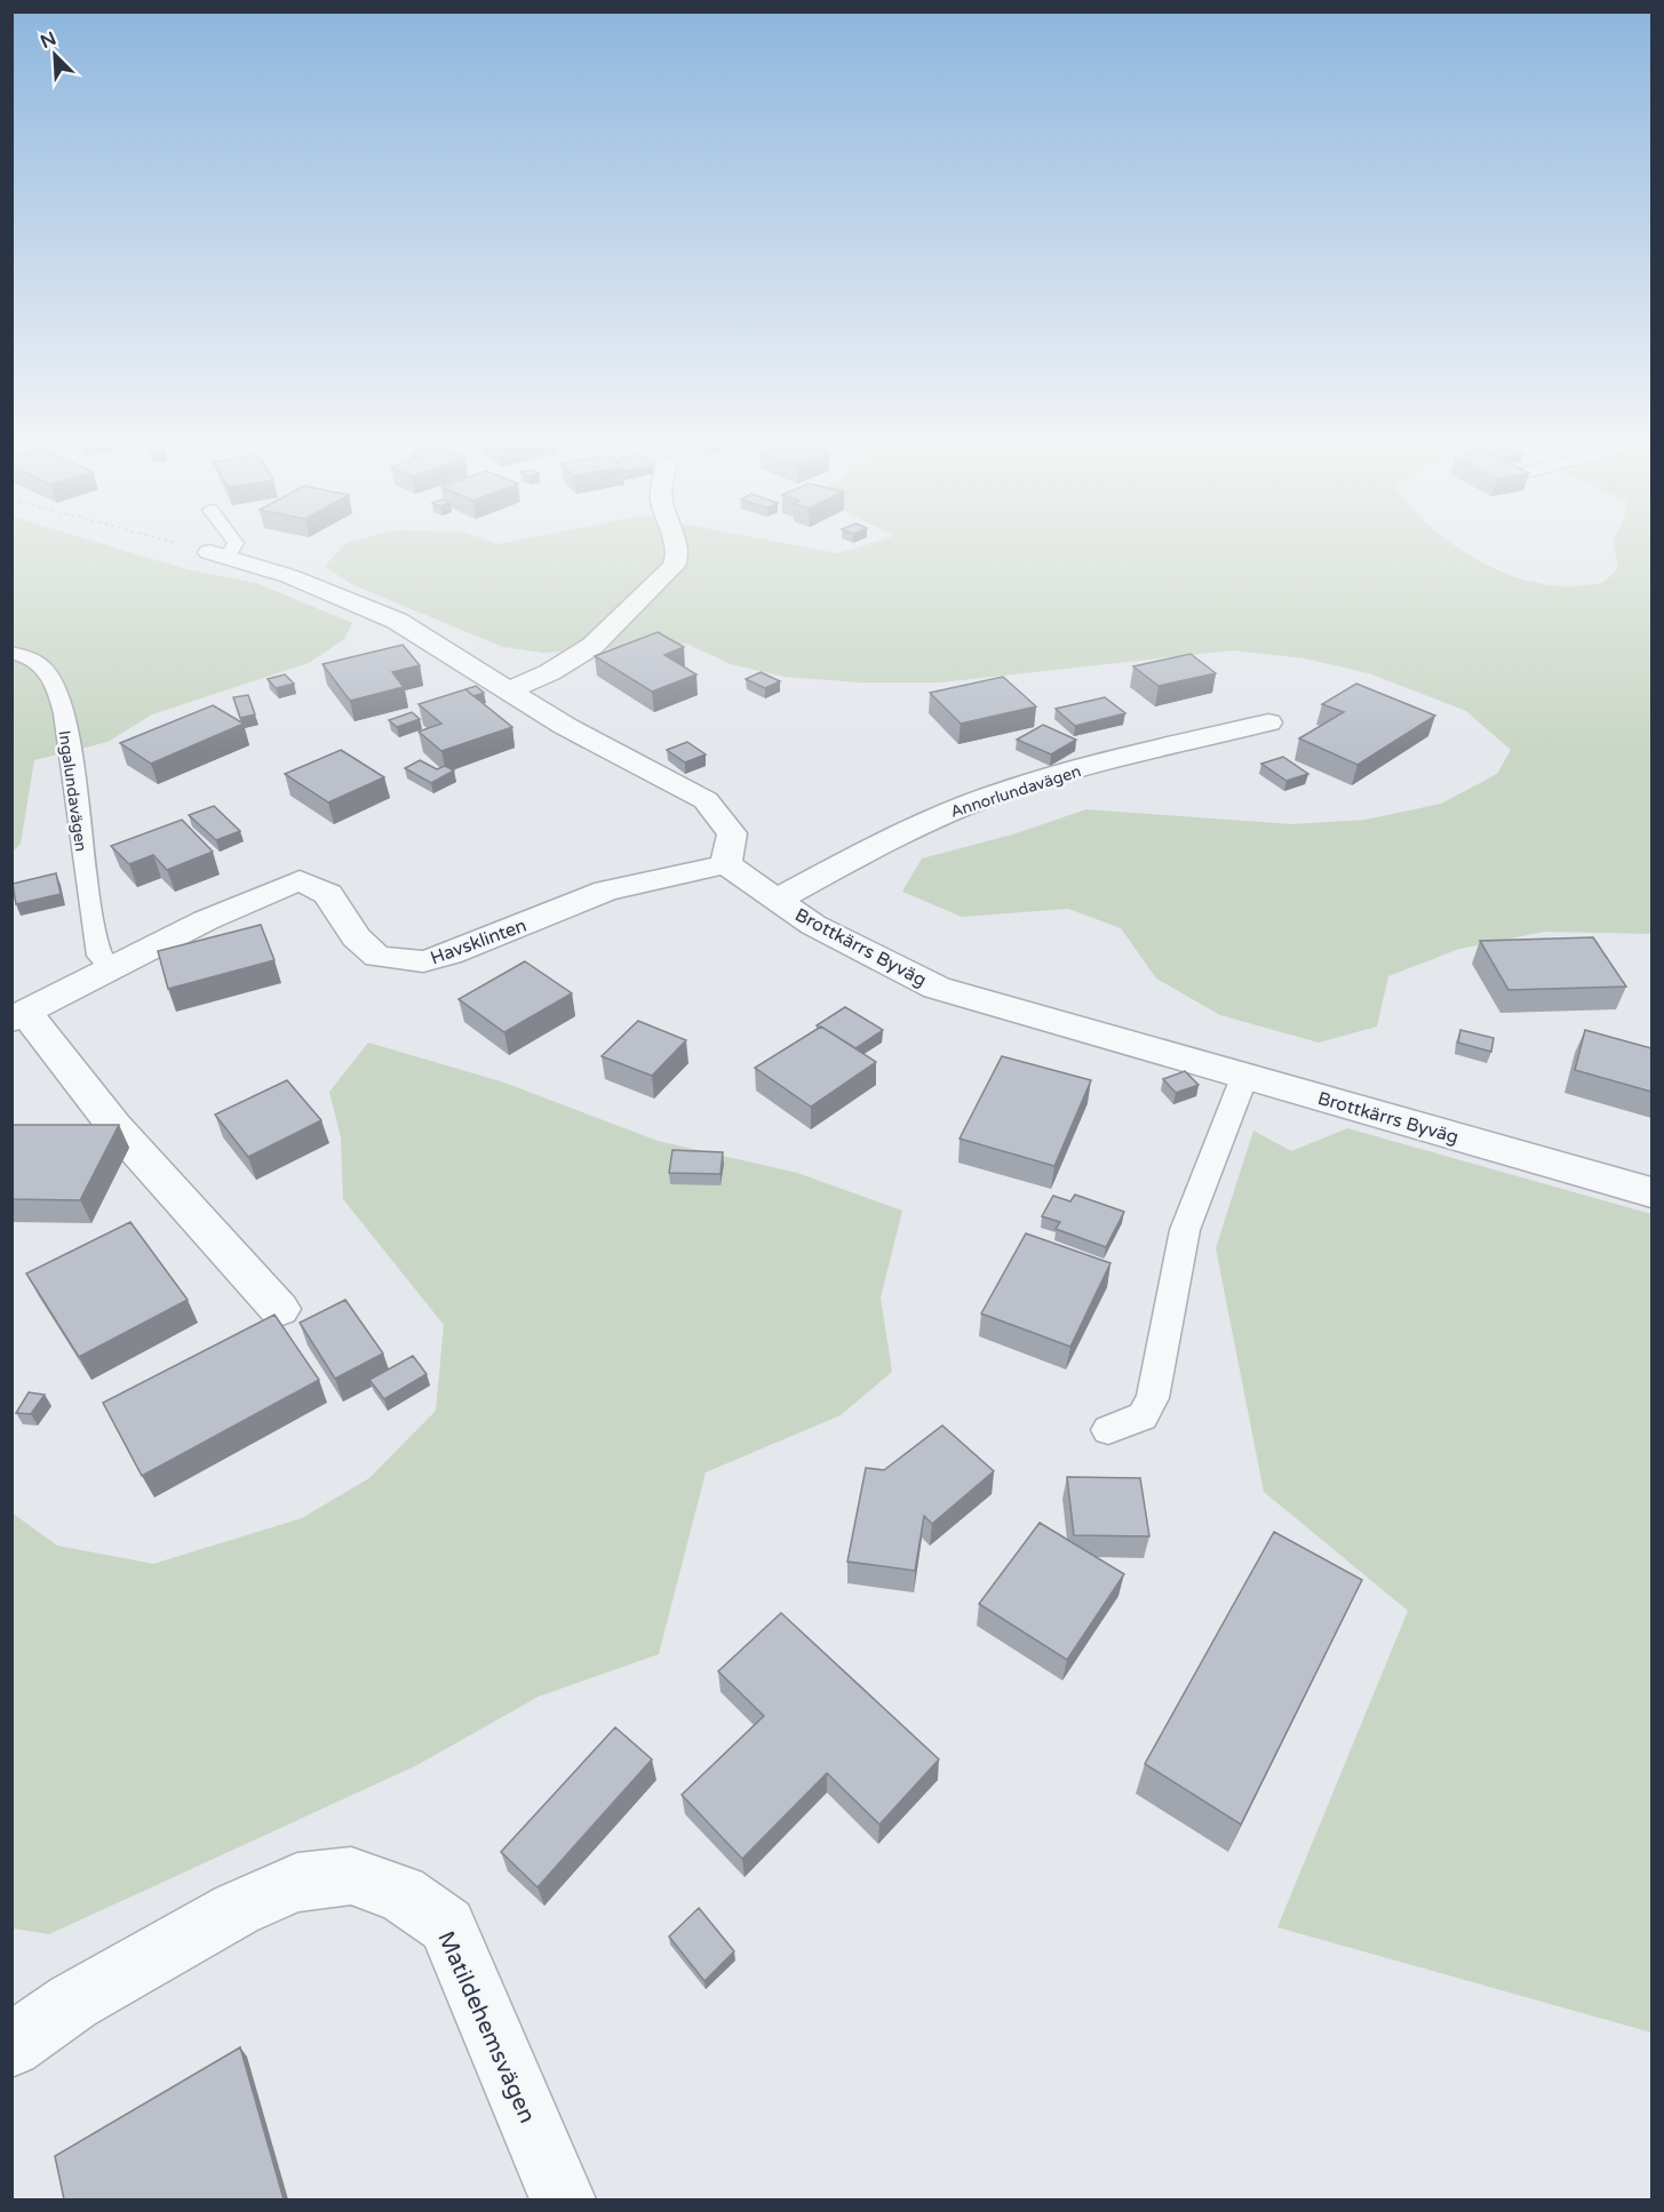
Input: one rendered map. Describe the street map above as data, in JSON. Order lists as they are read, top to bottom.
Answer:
{
  "streets": {
    "street": [
      "Annorlundavägen",
      "Havsklinten",
      "Brottkärrs Byväg",
      "Matildehemsvägen"
    ],
    "lane": ["Ingalundavägen"]
  },
  "crossings": [
    ["Ingalundavägen", "Havsklinten"],
    ["Annorlundavägen", "Brottkärrs Byväg"],
    ["Havsklinten", "Brottkärrs Byväg"]
  ],
  "north": "top left"
}
